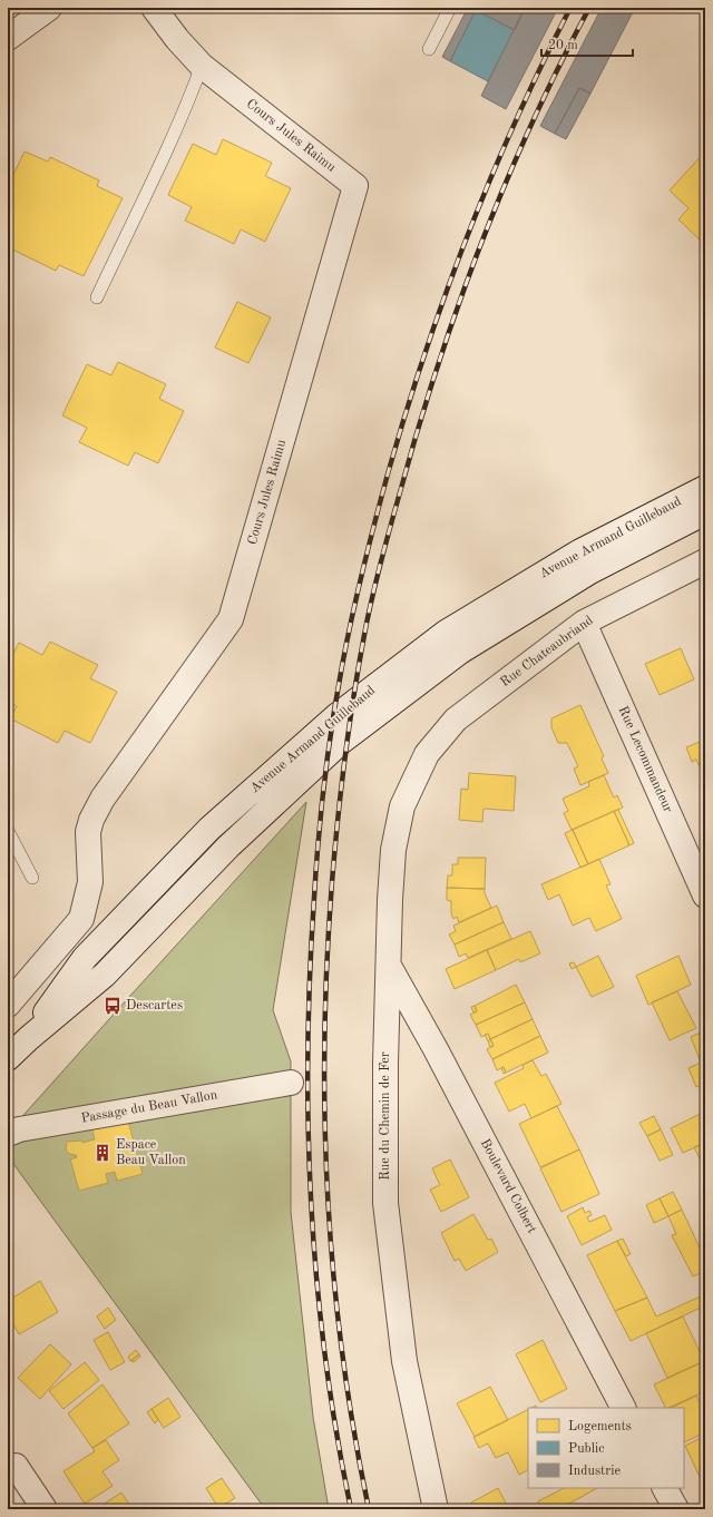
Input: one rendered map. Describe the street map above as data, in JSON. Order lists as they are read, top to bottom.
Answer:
{
  "streets": {
    "street": [
      "Cours Jules Raimu",
      "Avenue Armand Guillebaud",
      "Rue Chateaubriand",
      "Rue Lecommandeur",
      "Passage du Beau Vallon",
      "Rue du Chemin de Fer",
      "Boulevard Colbert"
    ]
  },
  "crossings": [
    ["Rue Chateaubriand", "Rue Lecommandeur"],
    ["Rue Chateaubriand", "Rue du Chemin de Fer"],
    ["Rue du Chemin de Fer", "Boulevard Colbert"]
  ],
  "places": {
    "bus stop": ["Descartes"],
    "building": ["Espace Beau Vallon"]
  },
  "legend": ["Logements", "Public", "Industrie"],
  "scale_bar": "20 m"
}
